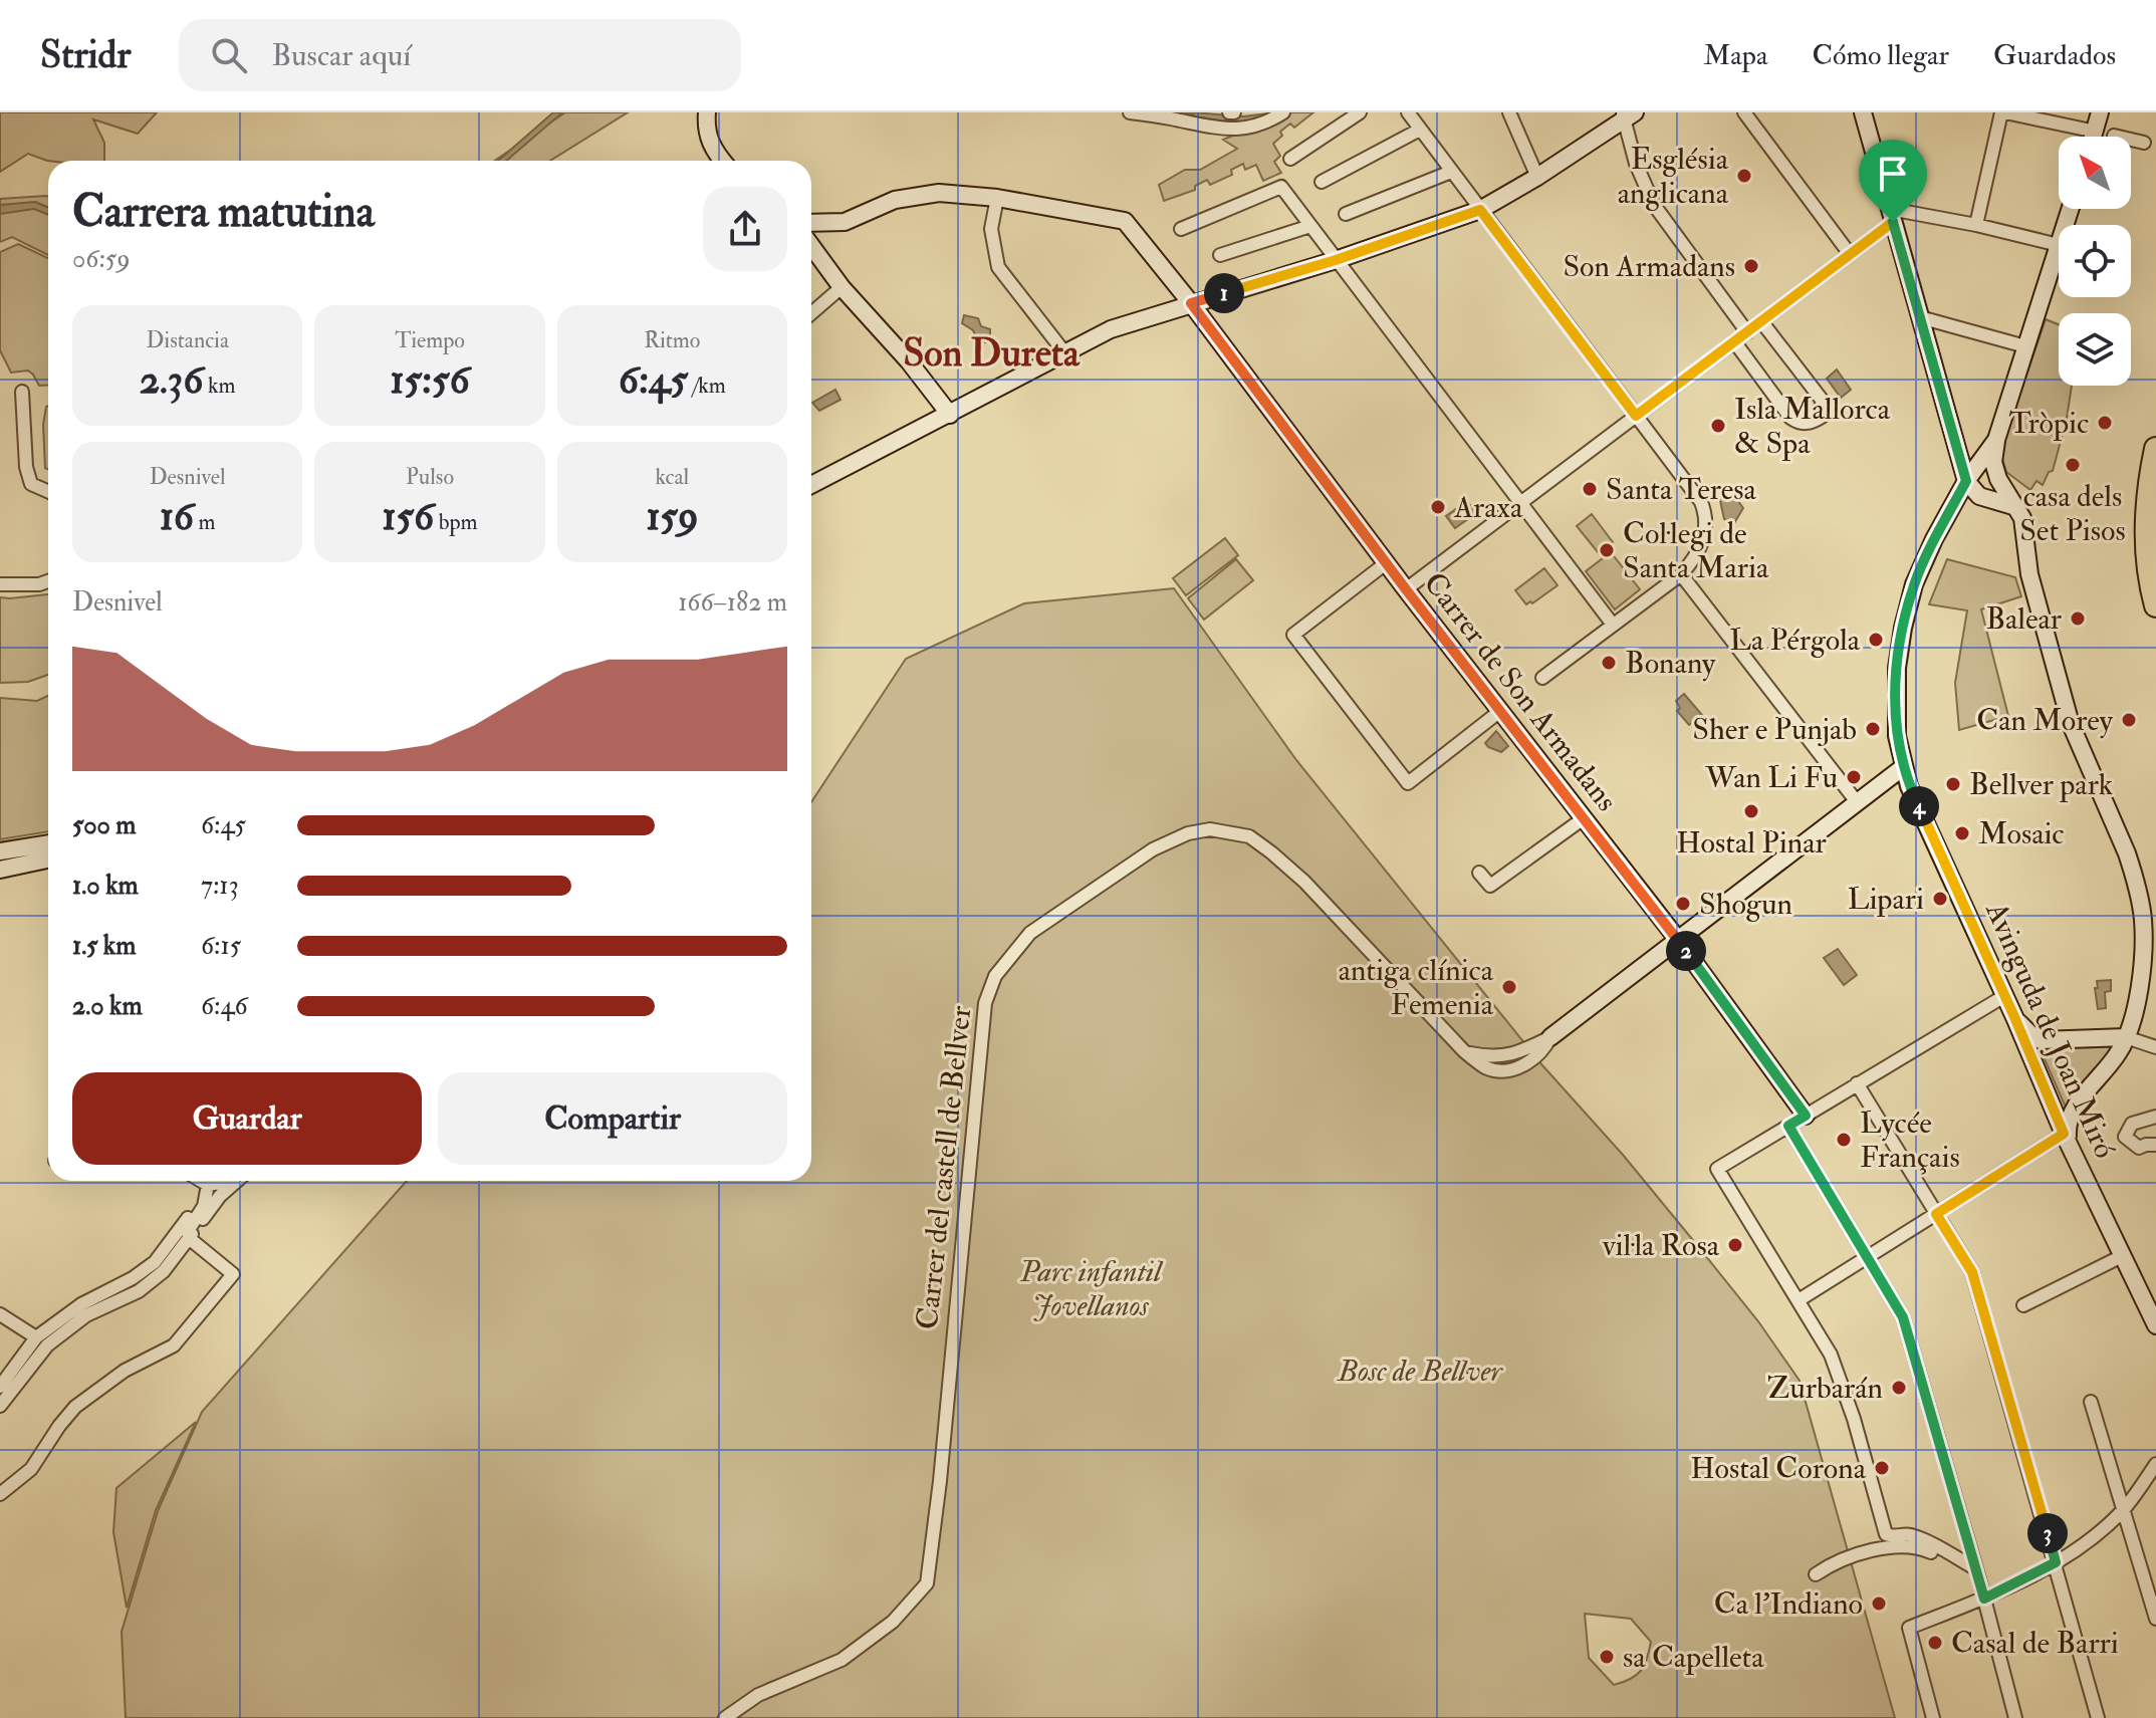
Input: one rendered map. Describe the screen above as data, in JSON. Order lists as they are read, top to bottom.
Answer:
{
  "streets": {
    "street": ["Carrer de Son Armadans", "Avinguda de Joan Miró", "Carrer del castell de Bellver"]
  },
  "districts": ["Son Dureta"],
  "parks": ["Parc infantil Jovellanos", "Bosc de Bellver"],
  "places": [
    "Església anglicana",
    "Son Armadans",
    "Tròpic",
    "Isla Mallorca & Spa",
    "casa dels Set Pisos",
    "Santa Teresa",
    "Araxa",
    "Col·legi de Santa Maria",
    "Balear",
    "La Pérgola",
    "Bonany",
    "Can Morey",
    "Sher e Punjab",
    "Wan Li Fu",
    "Bellver park",
    "Hostal Pinar",
    "Mosaic",
    "Lipari",
    "Shogun",
    "antiga clínica Femenia",
    "Lycée Français",
    "vil·la Rosa",
    "Zurbarán",
    "Hostal Corona",
    "Ca l'Indiano",
    "Casal de Barri",
    "sa Capelleta"
  ],
  "north": "top left",
  "page": {
    "header": "Stridr",
    "search": "Buscar aquí",
    "nav": ["Mapa", "Cómo llegar", "Guardados"],
    "heading": ["Carrera matutina", "06:59"],
    "pins": [
      "1",
      "4",
      "2",
      "3"
    ],
    "stats": [
      ["Distancia", "2.36 km"],
      ["Tiempo", "15:56"],
      ["Ritmo", "6:45 /km"],
      ["Desnivel", "16 m"],
      ["Pulso", "156 bpm"],
      ["kcal", "159"]
    ],
    "chart": ["Desnivel", "166–182 m"],
    "list": [
      {
        "name": "500 m",
        "note": "6:45"
      },
      {
        "name": "1.0 km",
        "note": "7:13"
      },
      {
        "name": "1.5 km",
        "note": "6:15"
      },
      {
        "name": "2.0 km",
        "note": "6:46"
      }
    ],
    "buttons": ["Guardar", "Compartir"]
  }
}
